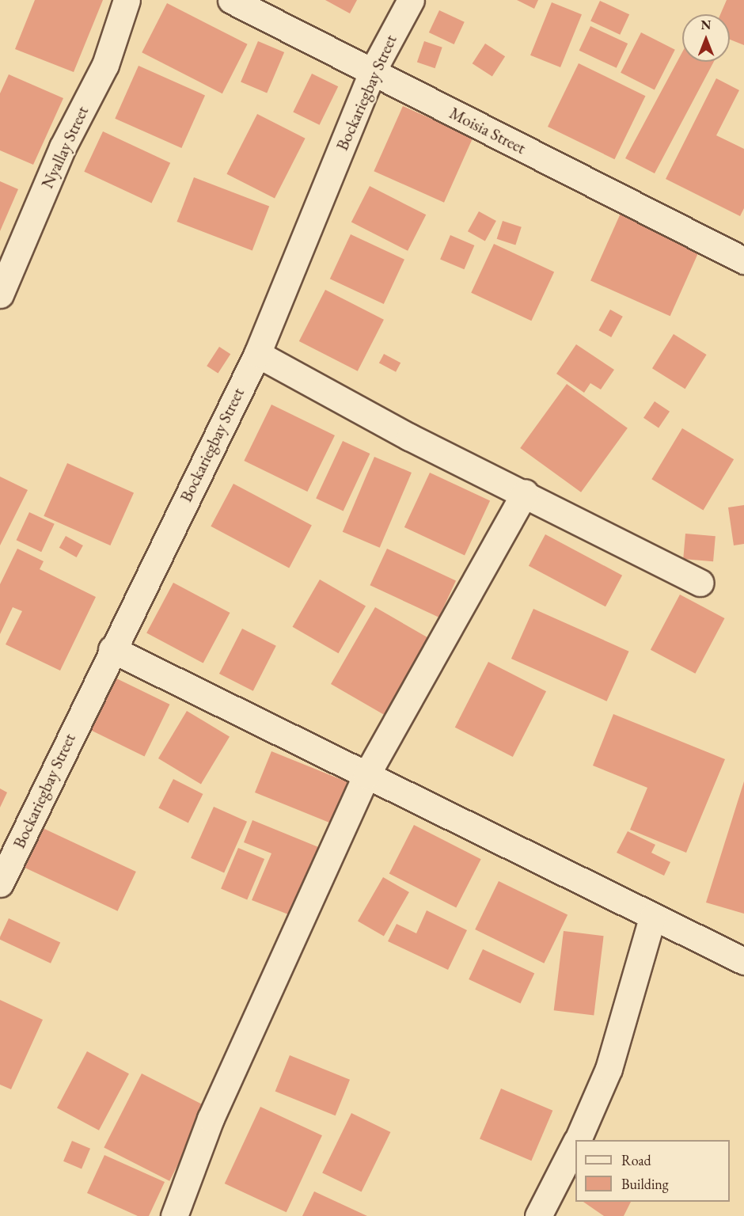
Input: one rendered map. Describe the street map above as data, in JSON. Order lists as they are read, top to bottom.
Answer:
{
  "streets": {
    "street": ["Bockariegbay Street", "Moisia Street", "Nyallay Street"]
  },
  "crossings": [
    ["Bockariegbay Street", "Moisia Street"]
  ],
  "legend": ["Road", "Building"],
  "north": "top"
}
